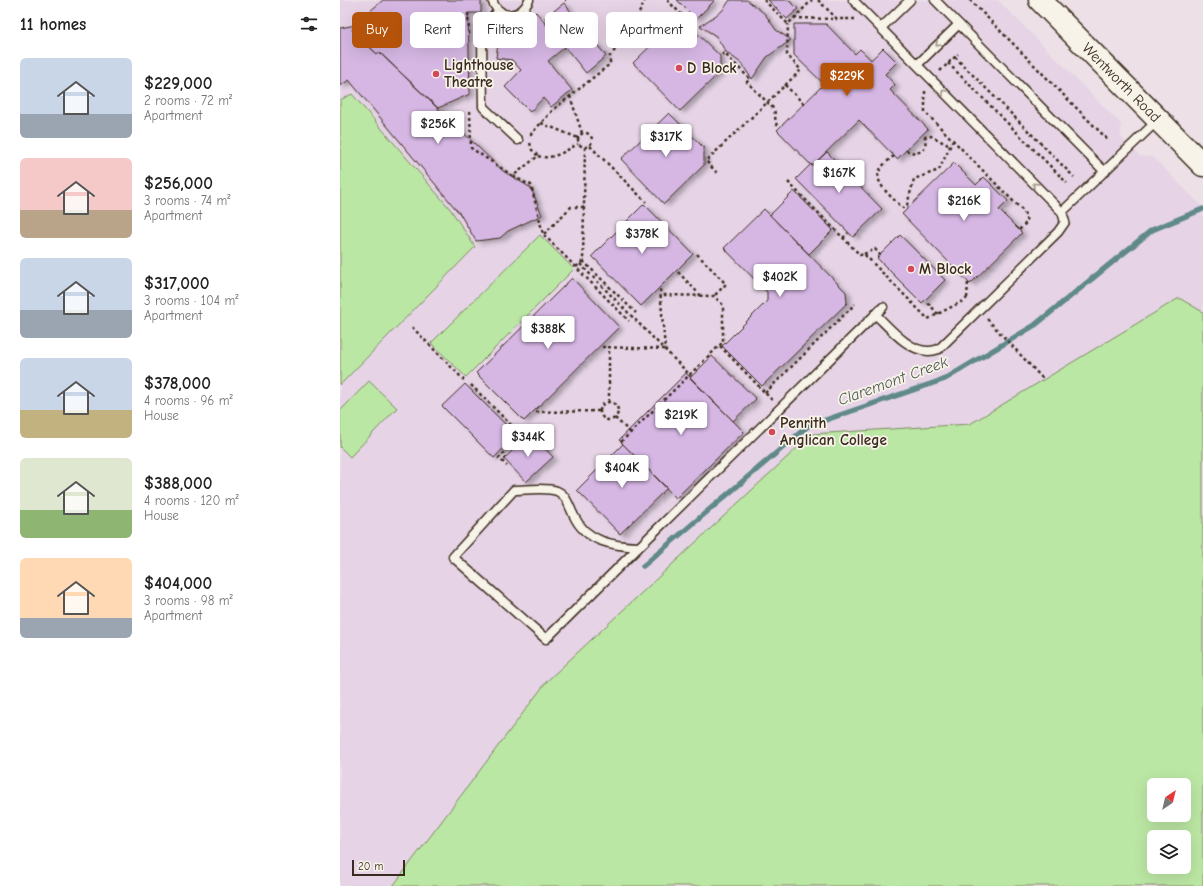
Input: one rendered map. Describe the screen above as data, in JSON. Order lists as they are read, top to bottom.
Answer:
{
  "streets": {
    "street": ["Wentworth Road"]
  },
  "water": ["Claremont Creek"],
  "places": [
    "D Block",
    "Lighthouse Theatre",
    "M Block",
    "Penrith Anglican College"
  ],
  "scale_bar": "20 m",
  "north": "top right",
  "page": {
    "heading": "11 homes",
    "chip": [
      "Buy",
      "Rent",
      "Filters",
      "New",
      "Apartment"
    ],
    "list": [
      {
        "name": "$229,000",
        "note": "2 rooms · 72 m² · Apartment"
      },
      {
        "name": "$256,000",
        "note": "3 rooms · 74 m² · Apartment"
      },
      {
        "name": "$317,000",
        "note": "3 rooms · 104 m² · Apartment"
      },
      {
        "name": "$378,000",
        "note": "4 rooms · 96 m² · House"
      },
      {
        "name": "$388,000",
        "note": "4 rooms · 120 m² · House"
      },
      {
        "name": "$404,000",
        "note": "3 rooms · 98 m² · Apartment"
      }
    ],
    "price": [
      "$229K",
      "$256K",
      "$317K",
      "$167K",
      "$216K",
      "$378K",
      "$402K",
      "$388K",
      "$219K",
      "$344K",
      "$404K"
    ],
    "scale": "20 m"
  }
}
